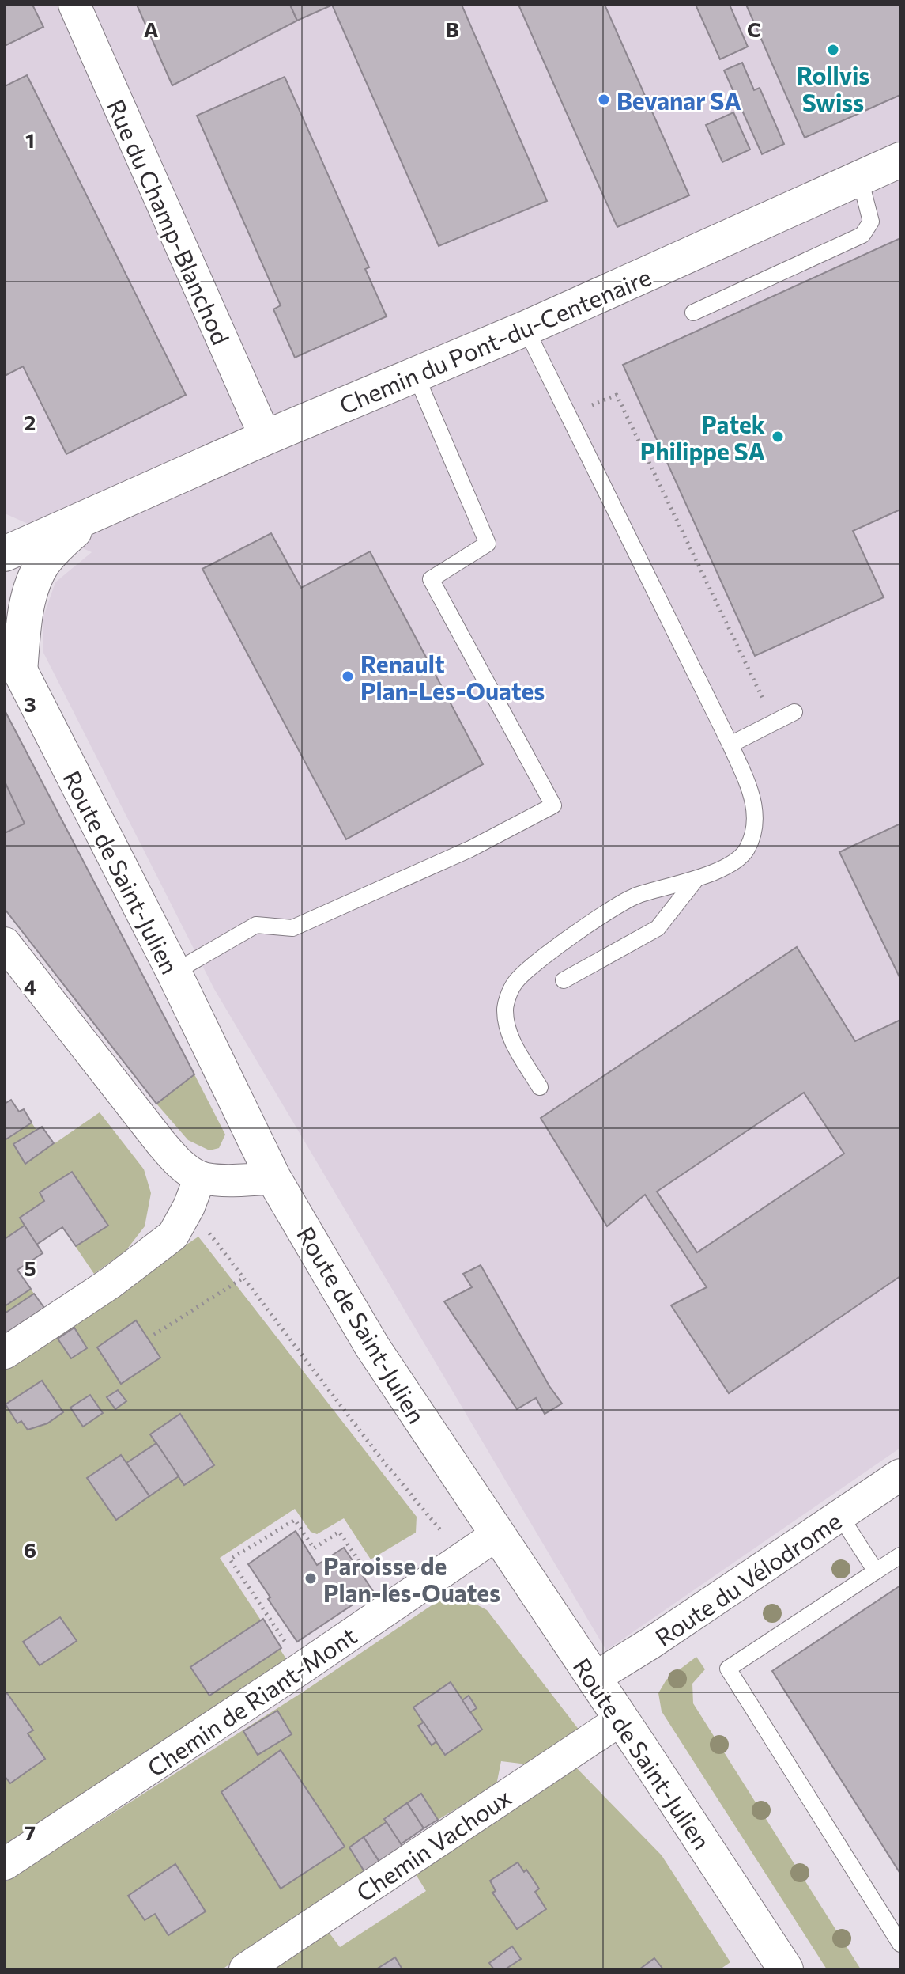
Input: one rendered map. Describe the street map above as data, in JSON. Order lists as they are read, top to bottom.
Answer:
{
  "streets": {
    "main road": ["Chemin du Pont-du-Centenaire", "Route de Saint-Julien"],
    "street": [
      "Rue du Champ-Blanchod",
      "Route du Vélodrome",
      "Chemin de Riant-Mont",
      "Chemin Vachoux"
    ]
  },
  "crossings": [
    ["Rue du Champ-Blanchod", "Chemin du Pont-du-Centenaire"],
    ["Chemin du Pont-du-Centenaire", "Route de Saint-Julien"],
    ["Route de Saint-Julien", "Route du Vélodrome"],
    ["Route de Saint-Julien", "Chemin de Riant-Mont"],
    ["Route de Saint-Julien", "Chemin Vachoux"]
  ],
  "places": [
    "Rollvis Swiss",
    "Bevanar SA",
    "Patek Philippe SA",
    "Renault Plan-Les-Ouates",
    "Paroisse de Plan-les-Ouates"
  ],
  "grid": {
    "columns": ["A", "B", "C"],
    "rows": [
      "1",
      "2",
      "3",
      "4",
      "5",
      "6",
      "7"
    ]
  }
}
